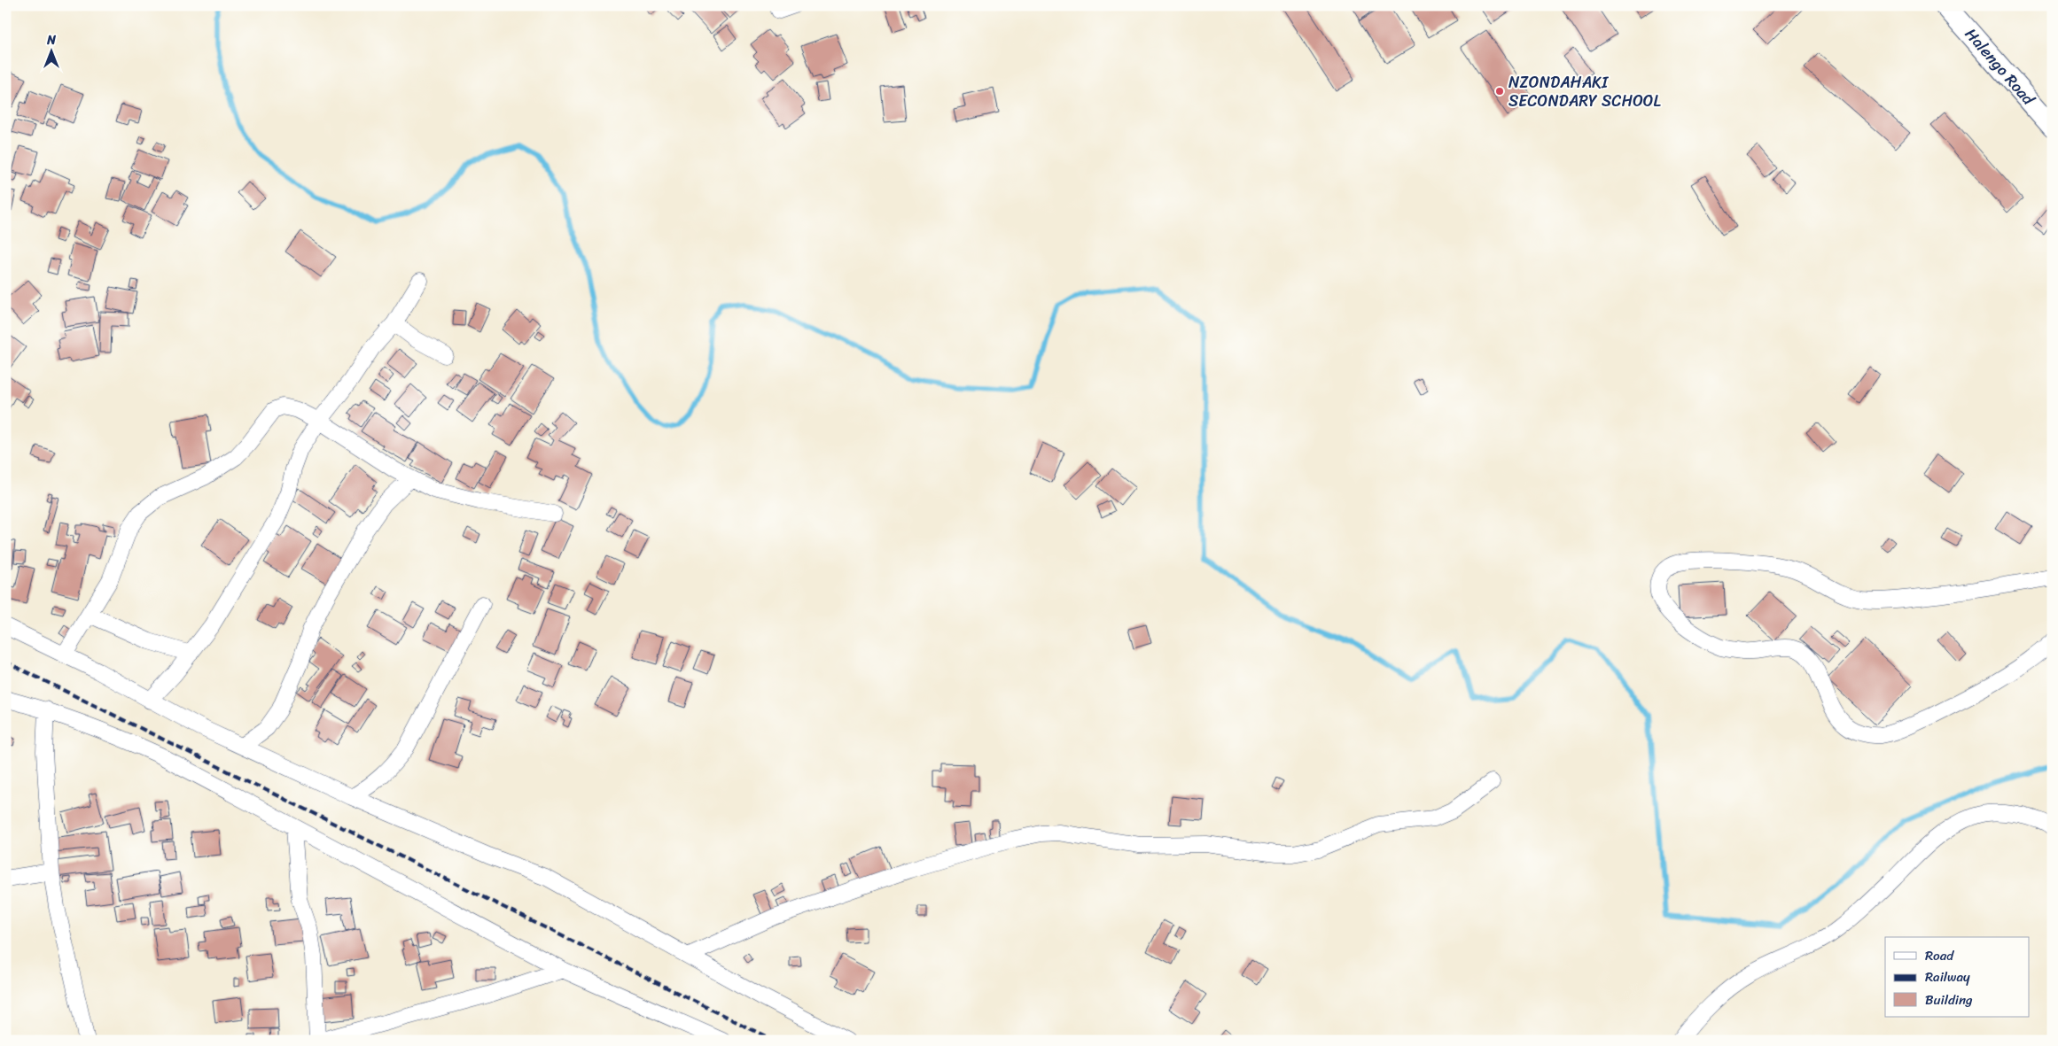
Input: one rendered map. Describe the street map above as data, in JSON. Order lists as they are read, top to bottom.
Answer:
{
  "streets": {
    "street": ["Halengo Road"]
  },
  "places": ["NZONDAHAKI SECONDARY SCHOOL"],
  "legend": ["Road", "Railway", "Building"],
  "north": "top"
}
